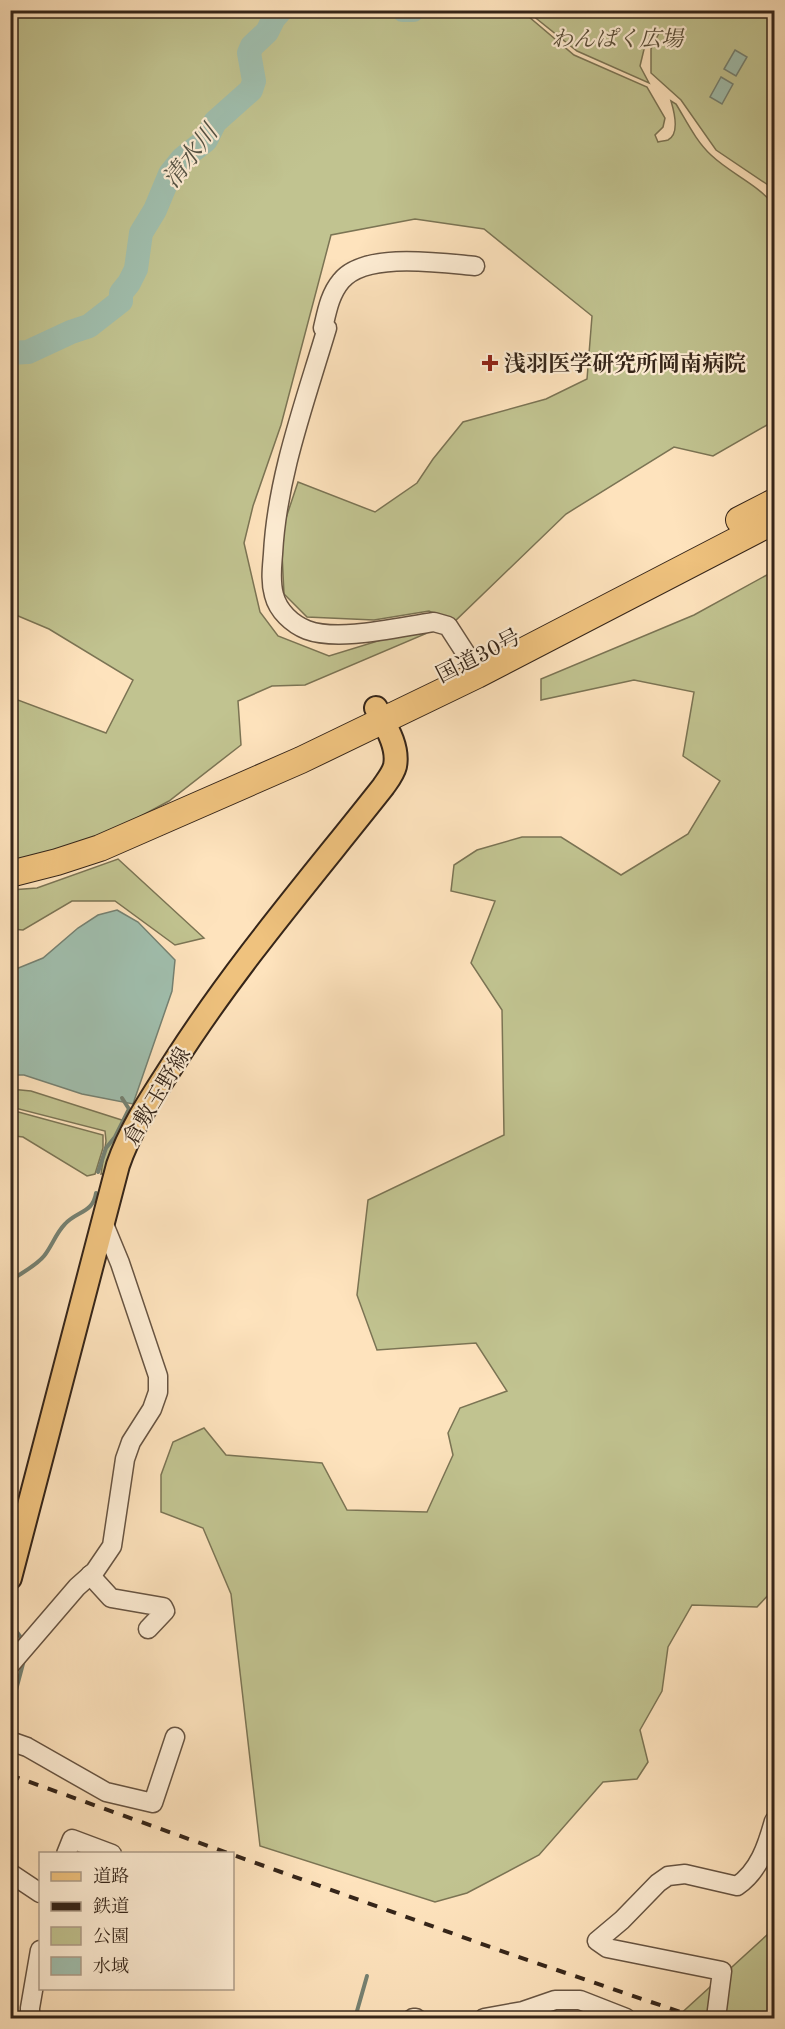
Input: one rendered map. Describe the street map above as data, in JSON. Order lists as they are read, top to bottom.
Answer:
{
  "streets": {
    "highway": ["国道30号"],
    "main road": ["倉敷玉野線"]
  },
  "crossings": [
    ["国道30号", "倉敷玉野線"]
  ],
  "water": ["清水川"],
  "parks": ["わんぱく広場"],
  "places": {
    "health": ["浅羽医学研究所岡南病院"]
  },
  "legend": [
    "道路",
    "鉄道",
    "公園",
    "水域"
  ]
}
